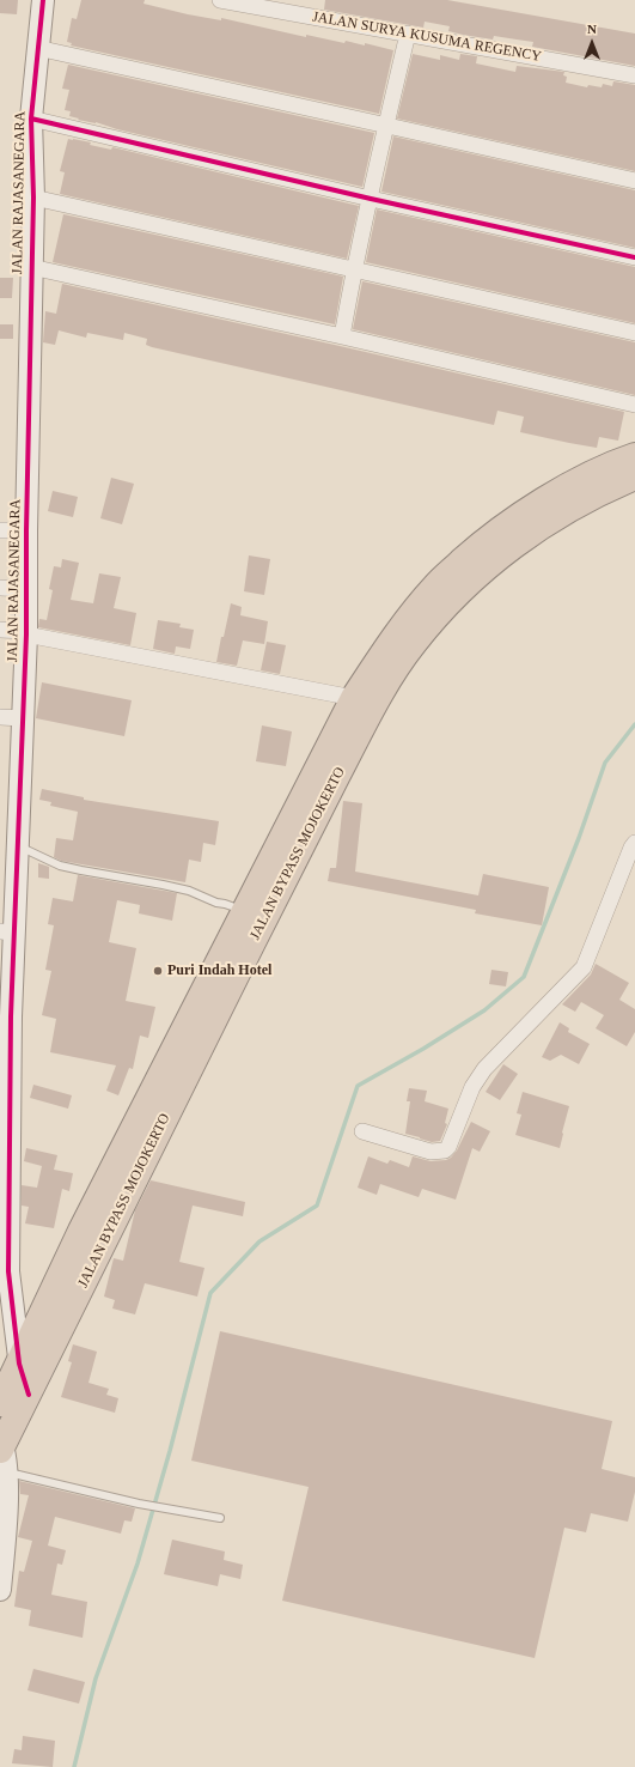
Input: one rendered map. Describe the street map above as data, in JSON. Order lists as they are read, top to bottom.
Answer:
{
  "streets": {
    "highway": ["JALAN BYPASS MOJOKERTO"],
    "street": ["JALAN SURYA KUSUMA REGENCY", "JALAN RAJASANEGARA"]
  },
  "crossings": [
    ["JALAN RAJASANEGARA", "JALAN BYPASS MOJOKERTO"]
  ],
  "places": ["Puri Indah Hotel"],
  "north": "top"
}
